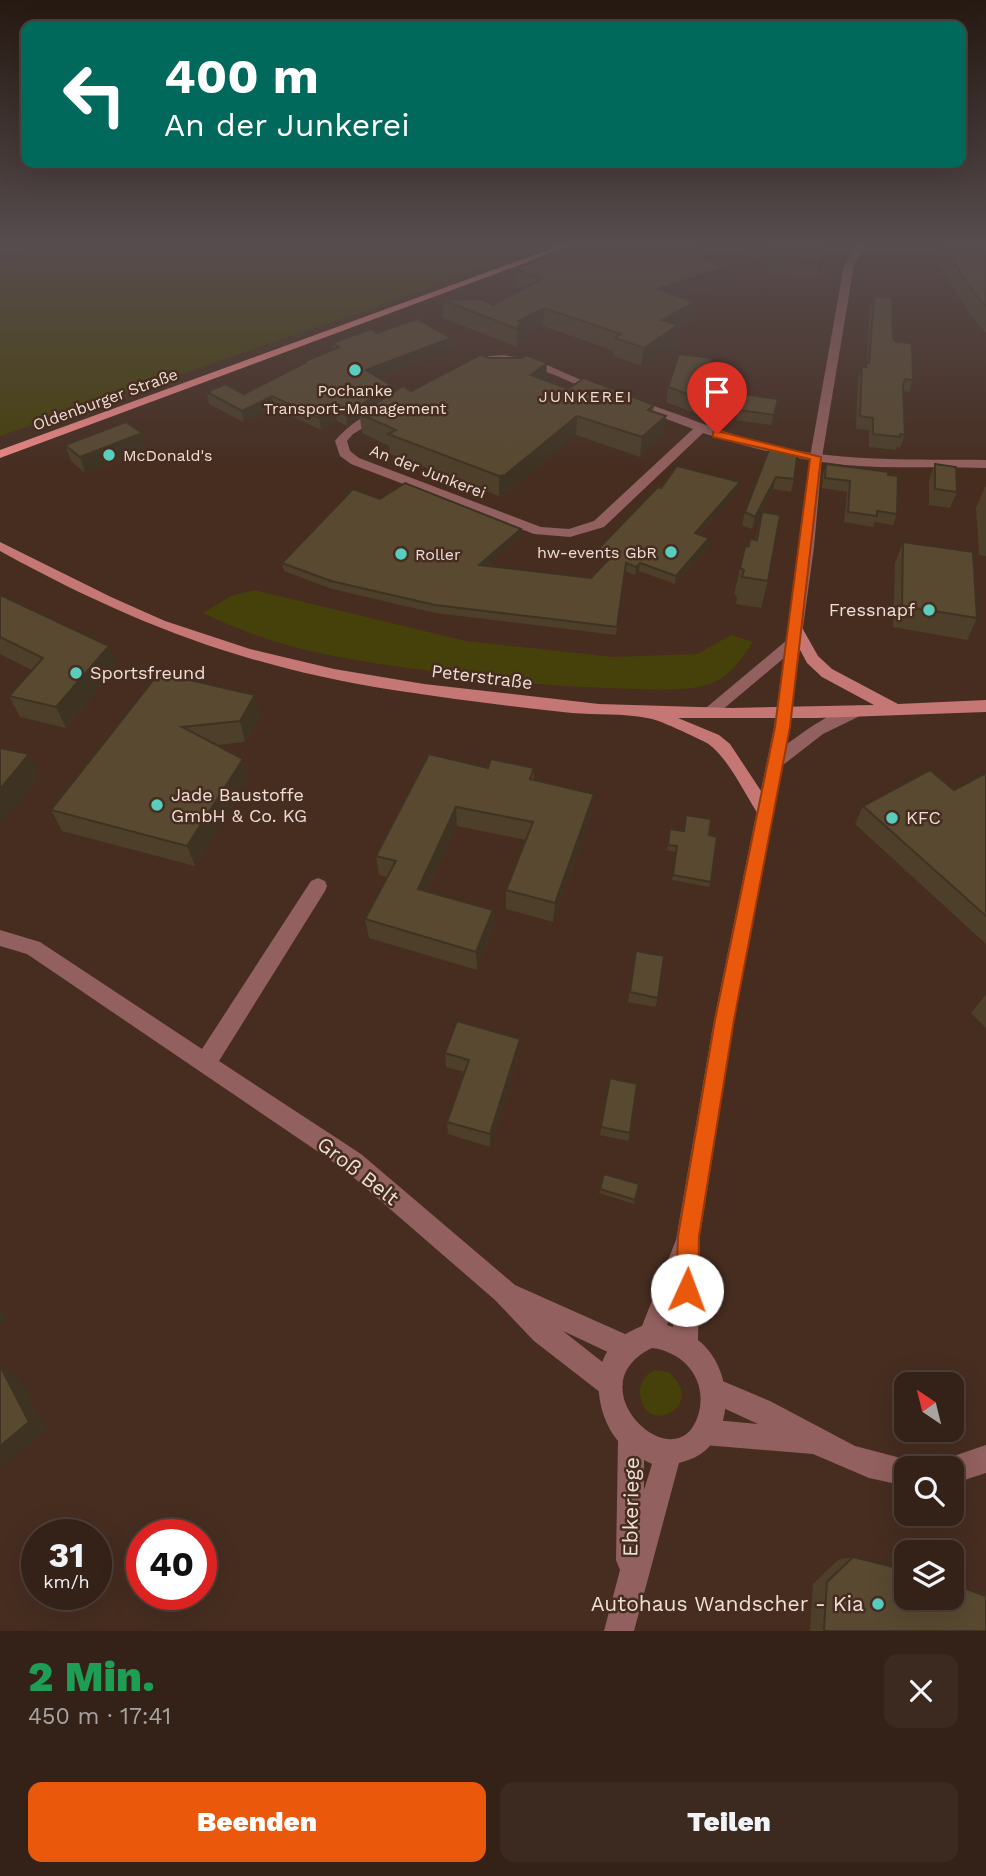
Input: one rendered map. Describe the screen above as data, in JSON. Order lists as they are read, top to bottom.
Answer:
{
  "streets": {
    "main road": ["Oldenburger Straße", "Peterstraße"],
    "street": ["An der Junkerei", "Groß Belt", "Ebkeriege"]
  },
  "crossings": [
    ["Groß Belt", "Ebkeriege"]
  ],
  "districts": ["JUNKEREI"],
  "places": [
    "Pochanke Transport-Management",
    "McDonald's",
    "hw-events GbR",
    "Roller",
    "Fressnapf",
    "Sportsfreund",
    "Jade Baustoffe GmbH & Co. KG",
    "KFC",
    "Autohaus Wandscher - Kia"
  ],
  "north": "top left",
  "page": {
    "turn": ["400 m", "An der Junkerei"],
    "speed": "31 km/h",
    "limit": "40",
    "heading": ["2 Min.", "450 m · 17:41"],
    "buttons": ["Beenden", "Teilen"]
  }
}
